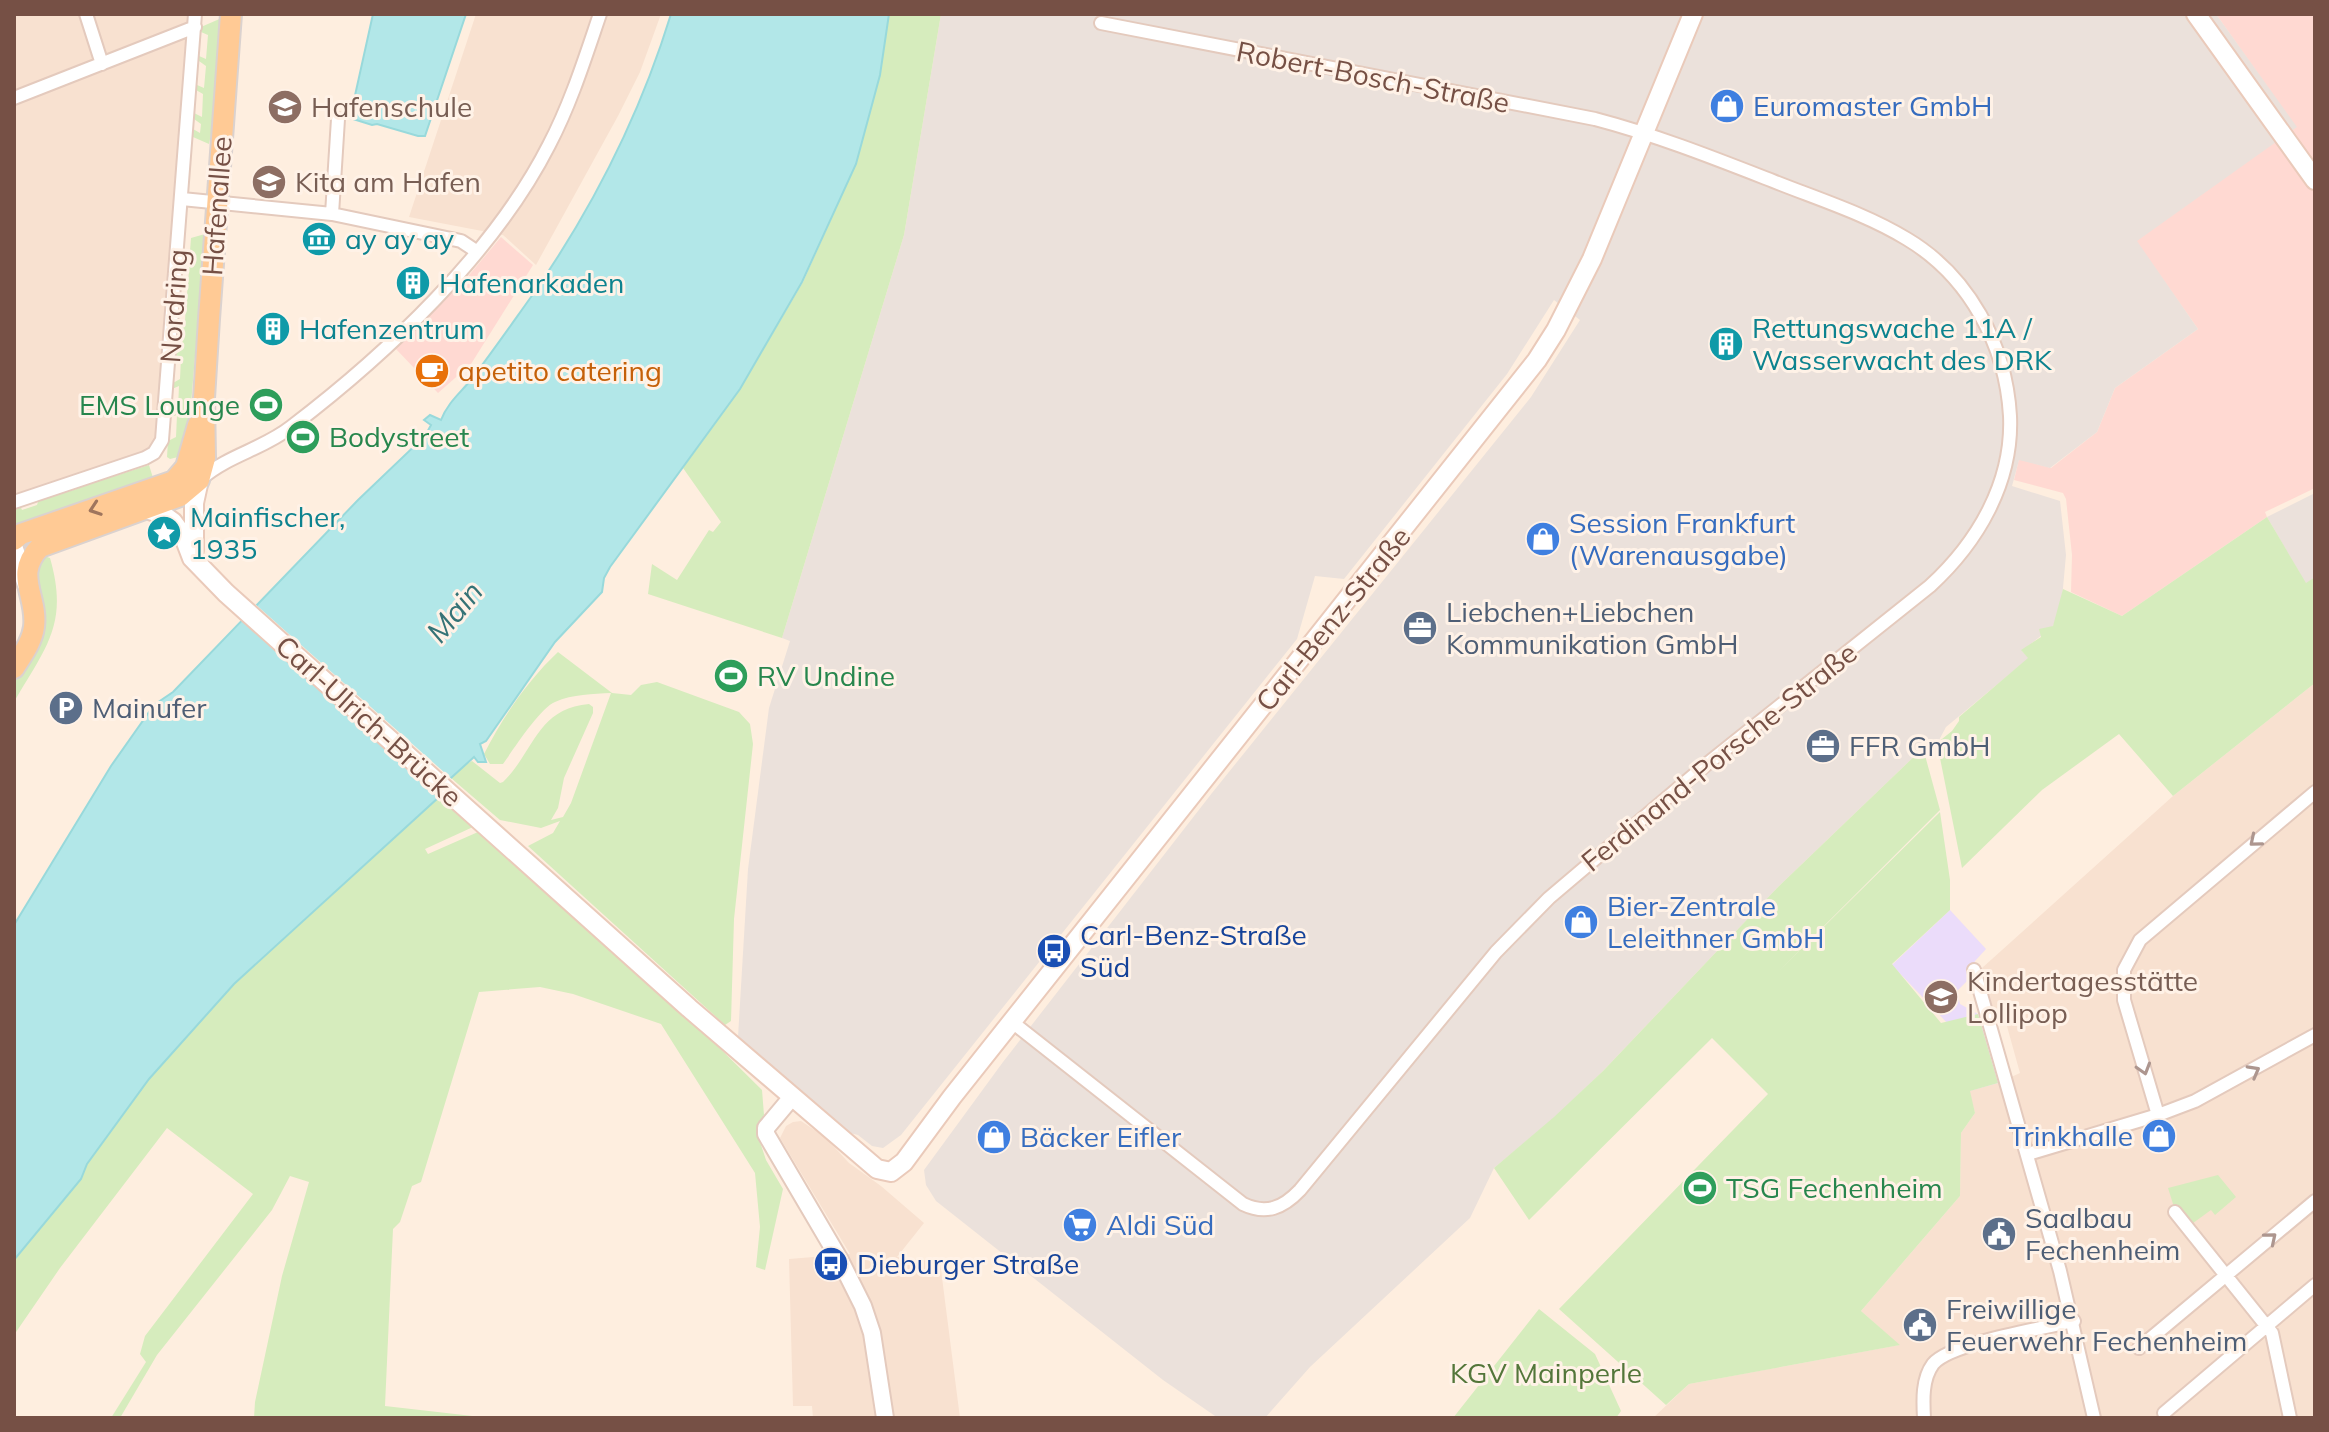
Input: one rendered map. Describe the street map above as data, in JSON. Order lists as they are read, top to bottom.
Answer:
{
  "streets": {
    "main road": ["Hafenallee", "Carl-Benz-Straße", "Carl-Ulrich-Brücke"],
    "street": ["Robert-Bosch-Straße", "Nordring", "Ferdinand-Porsche-Straße"]
  },
  "crossings": [
    ["Robert-Bosch-Straße", "Carl-Benz-Straße"],
    ["Robert-Bosch-Straße", "Ferdinand-Porsche-Straße"],
    ["Hafenallee", "Carl-Ulrich-Brücke"],
    ["Carl-Benz-Straße", "Carl-Ulrich-Brücke"],
    ["Carl-Benz-Straße", "Ferdinand-Porsche-Straße"]
  ],
  "water": ["Main"],
  "parks": ["KGV Mainperle"],
  "places": {
    "shop": [
      "Euromaster GmbH",
      "Session Frankfurt (Warenausgabe)",
      "Bier-Zentrale Leleithner GmbH",
      "Trinkhalle",
      "Bäcker Eifler"
    ],
    "school or university": ["Hafenschule", "Kita am Hafen", "Kindertagesstätte Lollipop"],
    "museum": ["ay ay ay"],
    "building": ["Hafenarkaden", "Hafenzentrum", "Rettungswache 11A / Wasserwacht des DRK"],
    "cafe": ["apetito catering"],
    "sports": [
      "EMS Lounge",
      "Bodystreet",
      "RV Undine",
      "TSG Fechenheim"
    ],
    "place": ["Mainfischer, 1935"],
    "office": ["Liebchen+Liebchen Kommunikation GmbH", "FFR GmbH"],
    "parking": ["Mainufer"],
    "bus stop": ["Carl-Benz-Straße Süd", "Dieburger Straße"],
    "supermarket": ["Aldi Süd"],
    "public building": ["Saalbau Fechenheim", "Freiwillige Feuerwehr Fechenheim"]
  }
}
